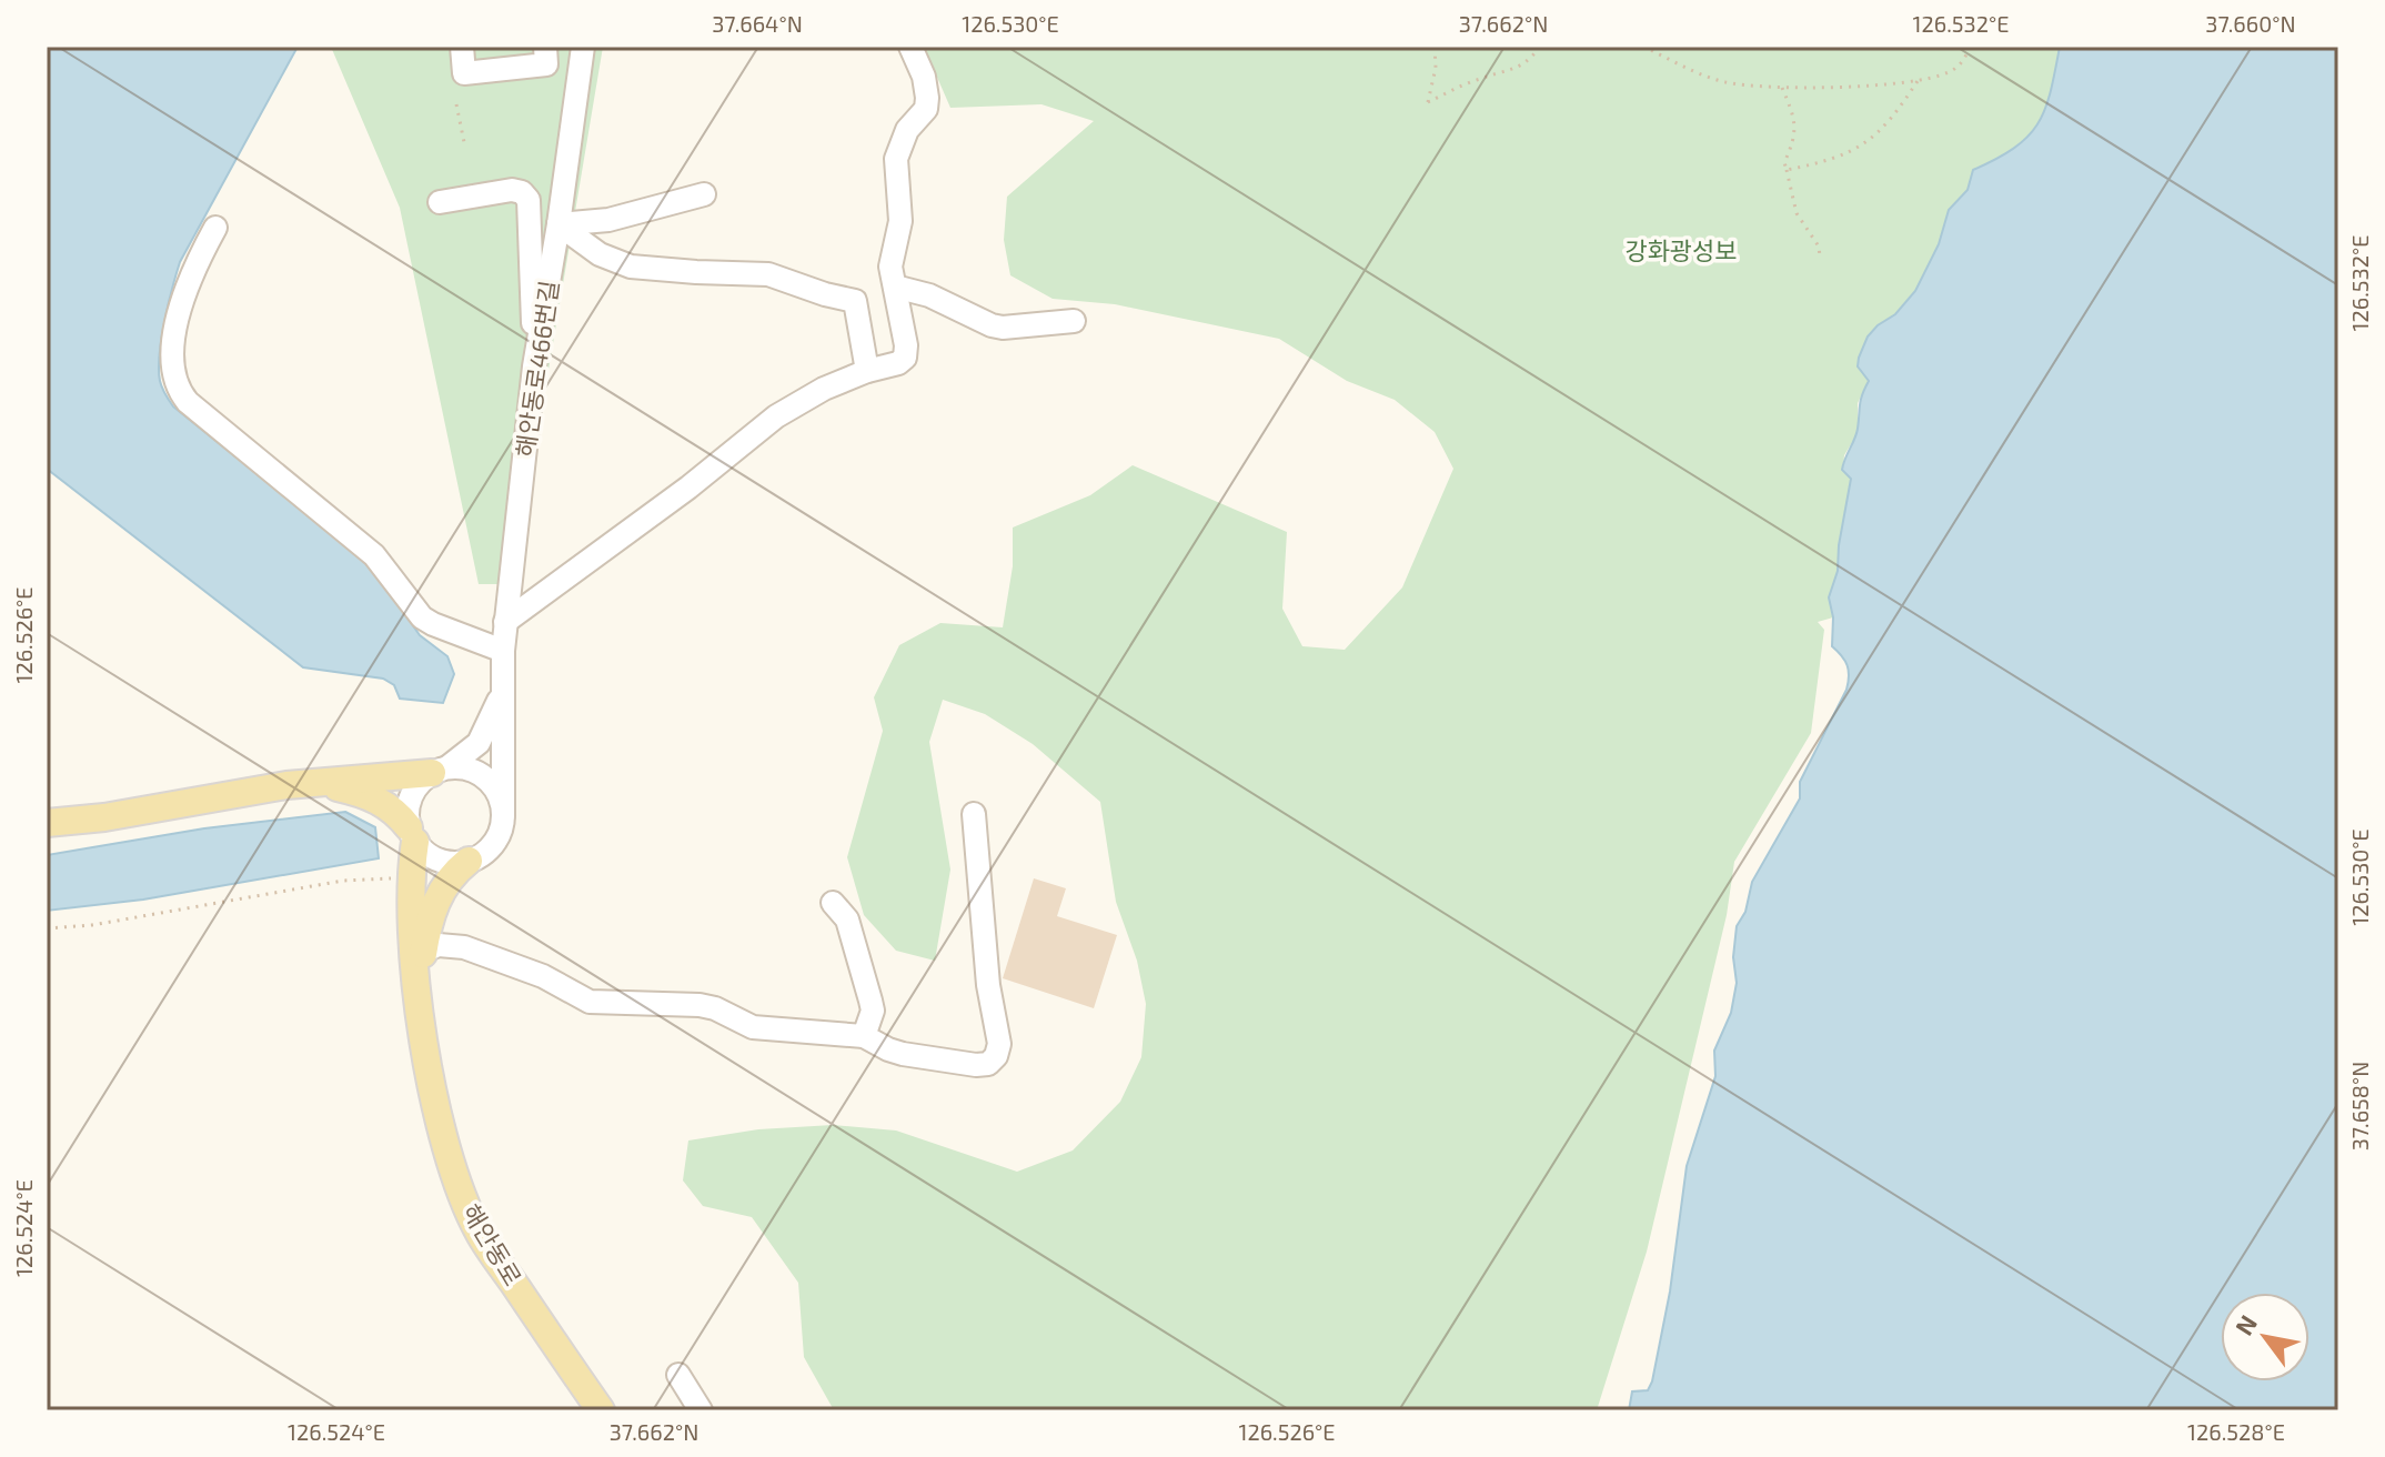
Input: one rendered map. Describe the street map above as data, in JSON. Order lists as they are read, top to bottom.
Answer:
{
  "streets": {
    "main road": ["해안동로"],
    "street": ["해안동로466번길"]
  },
  "crossings": [
    ["해안동로466번길", "해안동로"]
  ],
  "parks": ["강화광성보"],
  "north": "top left",
  "coordinates": [
    "37.664°N",
    "126.530°E",
    "37.662°N",
    "126.532°E",
    "37.660°N",
    "126.526°E",
    "37.658°N",
    "126.524°E",
    "126.528°E"
  ]
}
